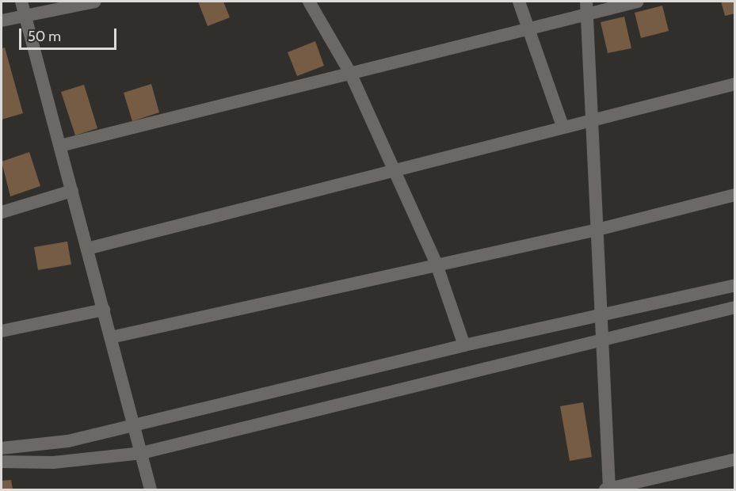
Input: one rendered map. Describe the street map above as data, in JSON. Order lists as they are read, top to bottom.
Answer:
{
  "scale_bar": "50 m"
}
